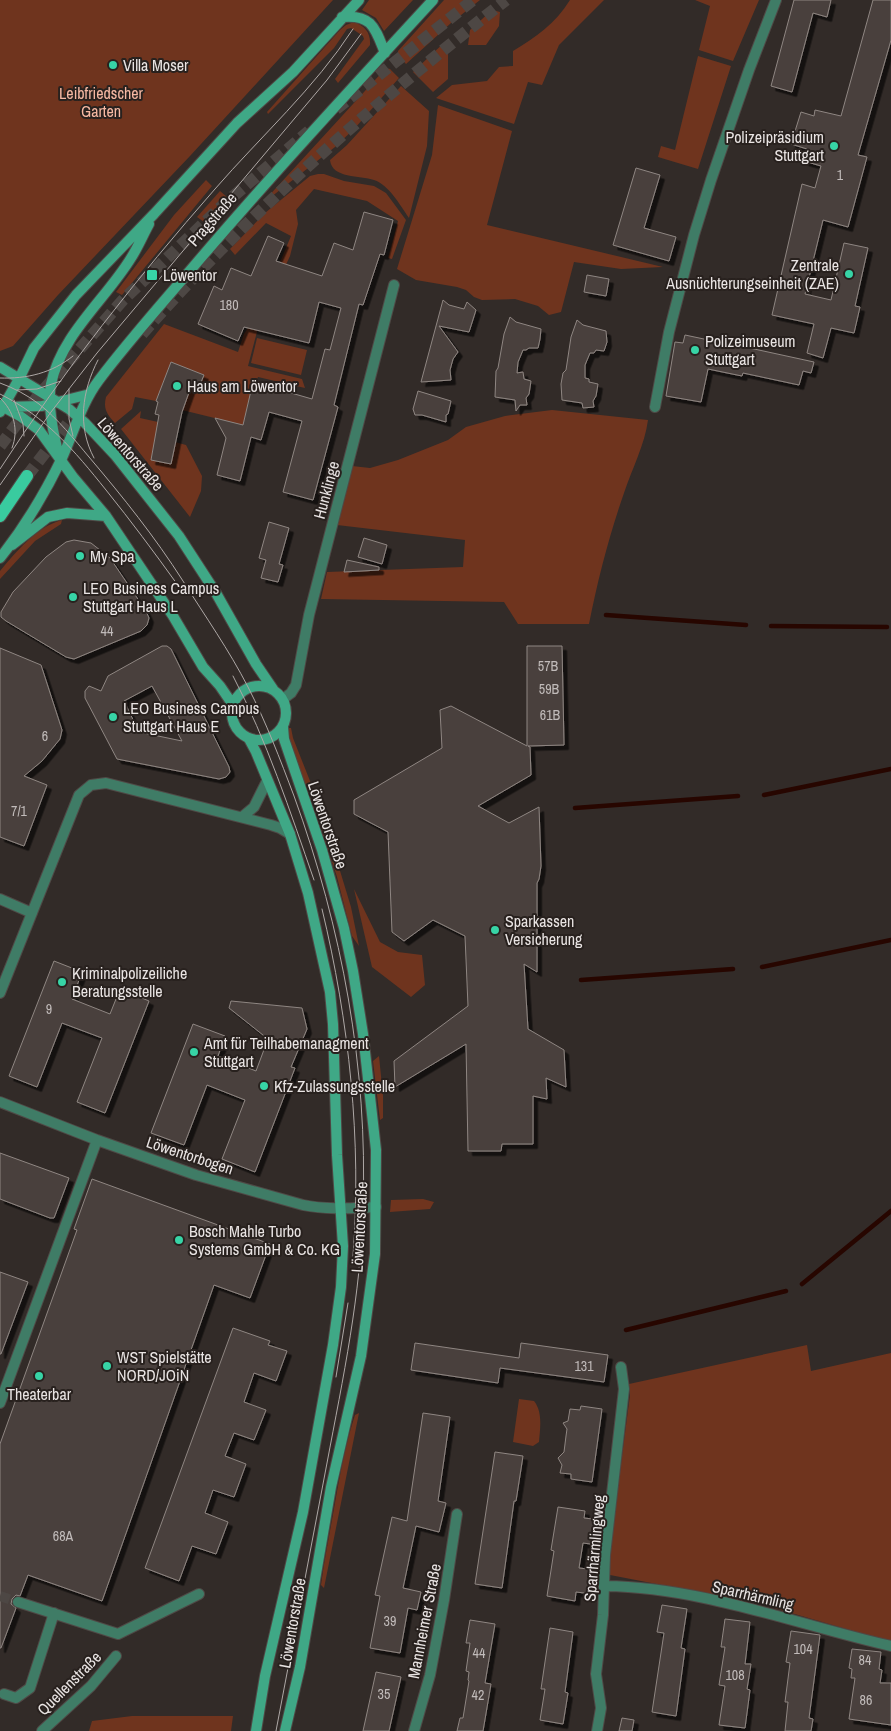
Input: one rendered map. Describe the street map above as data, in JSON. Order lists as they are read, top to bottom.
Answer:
{
  "streets": {
    "main road": ["Pragstraße", "Löwentorstraße"],
    "street": [
      "Hunklinge",
      "Löwentorbogen",
      "Sparrhärmlingweg",
      "Sparrhärmling",
      "Mannheimer Straße",
      "Quellenstraße"
    ]
  },
  "crossings": [
    ["Pragstraße", "Löwentorstraße"],
    ["Löwentorstraße", "Hunklinge"],
    ["Löwentorstraße", "Löwentorbogen"],
    ["Sparrhärmlingweg", "Sparrhärmling"]
  ],
  "parks": ["Leibfriedscher Garten"],
  "places": {
    "other": [
      "Villa Moser",
      "Polizeipräsidium Stuttgart",
      "Zentrale Ausnüchterungseinheit (ZAE)",
      "Polizeimuseum Stuttgart",
      "Haus am Löwentor",
      "My Spa",
      "LEO Business Campus Stuttgart Haus L",
      "LEO Business Campus Stuttgart Haus E",
      "Sparkassen Versicherung",
      "Kriminalpolizeiliche Beratungsstelle",
      "Amt für Teilhabemanagment Stuttgart",
      "Kfz-Zulassungsstelle",
      "Bosch Mahle Turbo Systems GmbH & Co. KG",
      "WST Spielstätte NORD/JOiN",
      "Theaterbar"
    ],
    "transit": ["Löwentor"]
  },
  "house_numbers": [
    "1",
    "180",
    "44",
    "57B",
    "59B",
    "61B",
    "6",
    "7/1",
    "9",
    "131",
    "68A",
    "39",
    "104",
    "44",
    "84",
    "108",
    "35",
    "42",
    "86"
  ]
}
